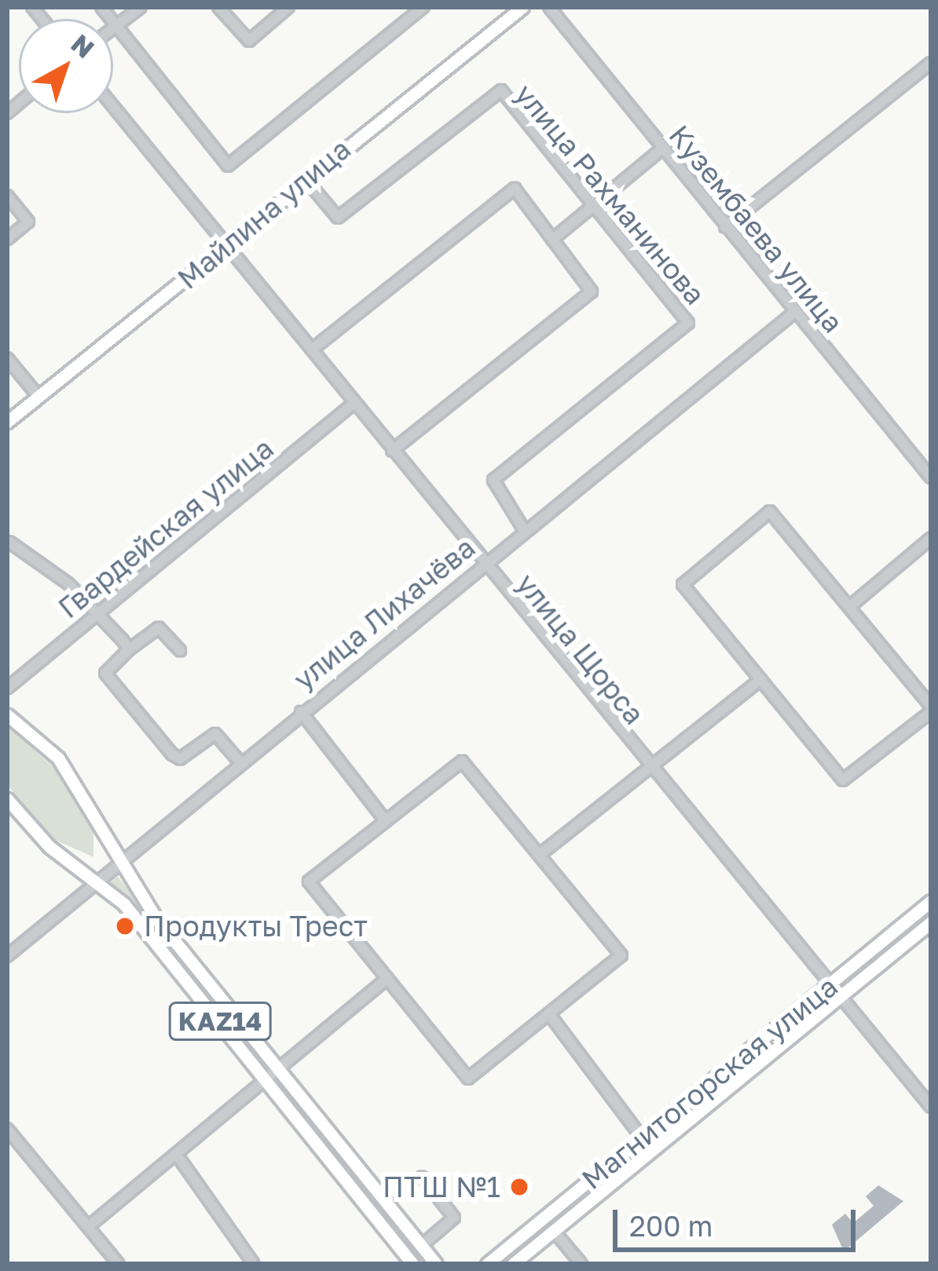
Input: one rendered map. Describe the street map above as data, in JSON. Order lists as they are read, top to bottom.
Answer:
{
  "streets": {
    "main road": ["Майлина улица", "KAZ14", "Магнитогорская улица"],
    "street": [
      "улица Рахманинова",
      "Кузембаева улица",
      "Гвардейская улица",
      "улица Лихачёва",
      "улица Щорса"
    ]
  },
  "crossings": [
    ["улица Рахманинова", "Майлина улица"],
    ["улица Рахманинова", "улица Лихачёва"],
    ["Майлина улица", "улица Щорса"],
    ["Кузембаева улица", "улица Лихачёва"],
    ["Гвардейская улица", "улица Щорса"],
    ["улица Лихачёва", "улица Щорса"],
    ["улица Лихачёва", "KAZ14"],
    ["улица Щорса", "Магнитогорская улица"]
  ],
  "places": ["Продукты Трест", "ПТШ №1"],
  "scale_bar": "200 m",
  "north": "top right"
}
